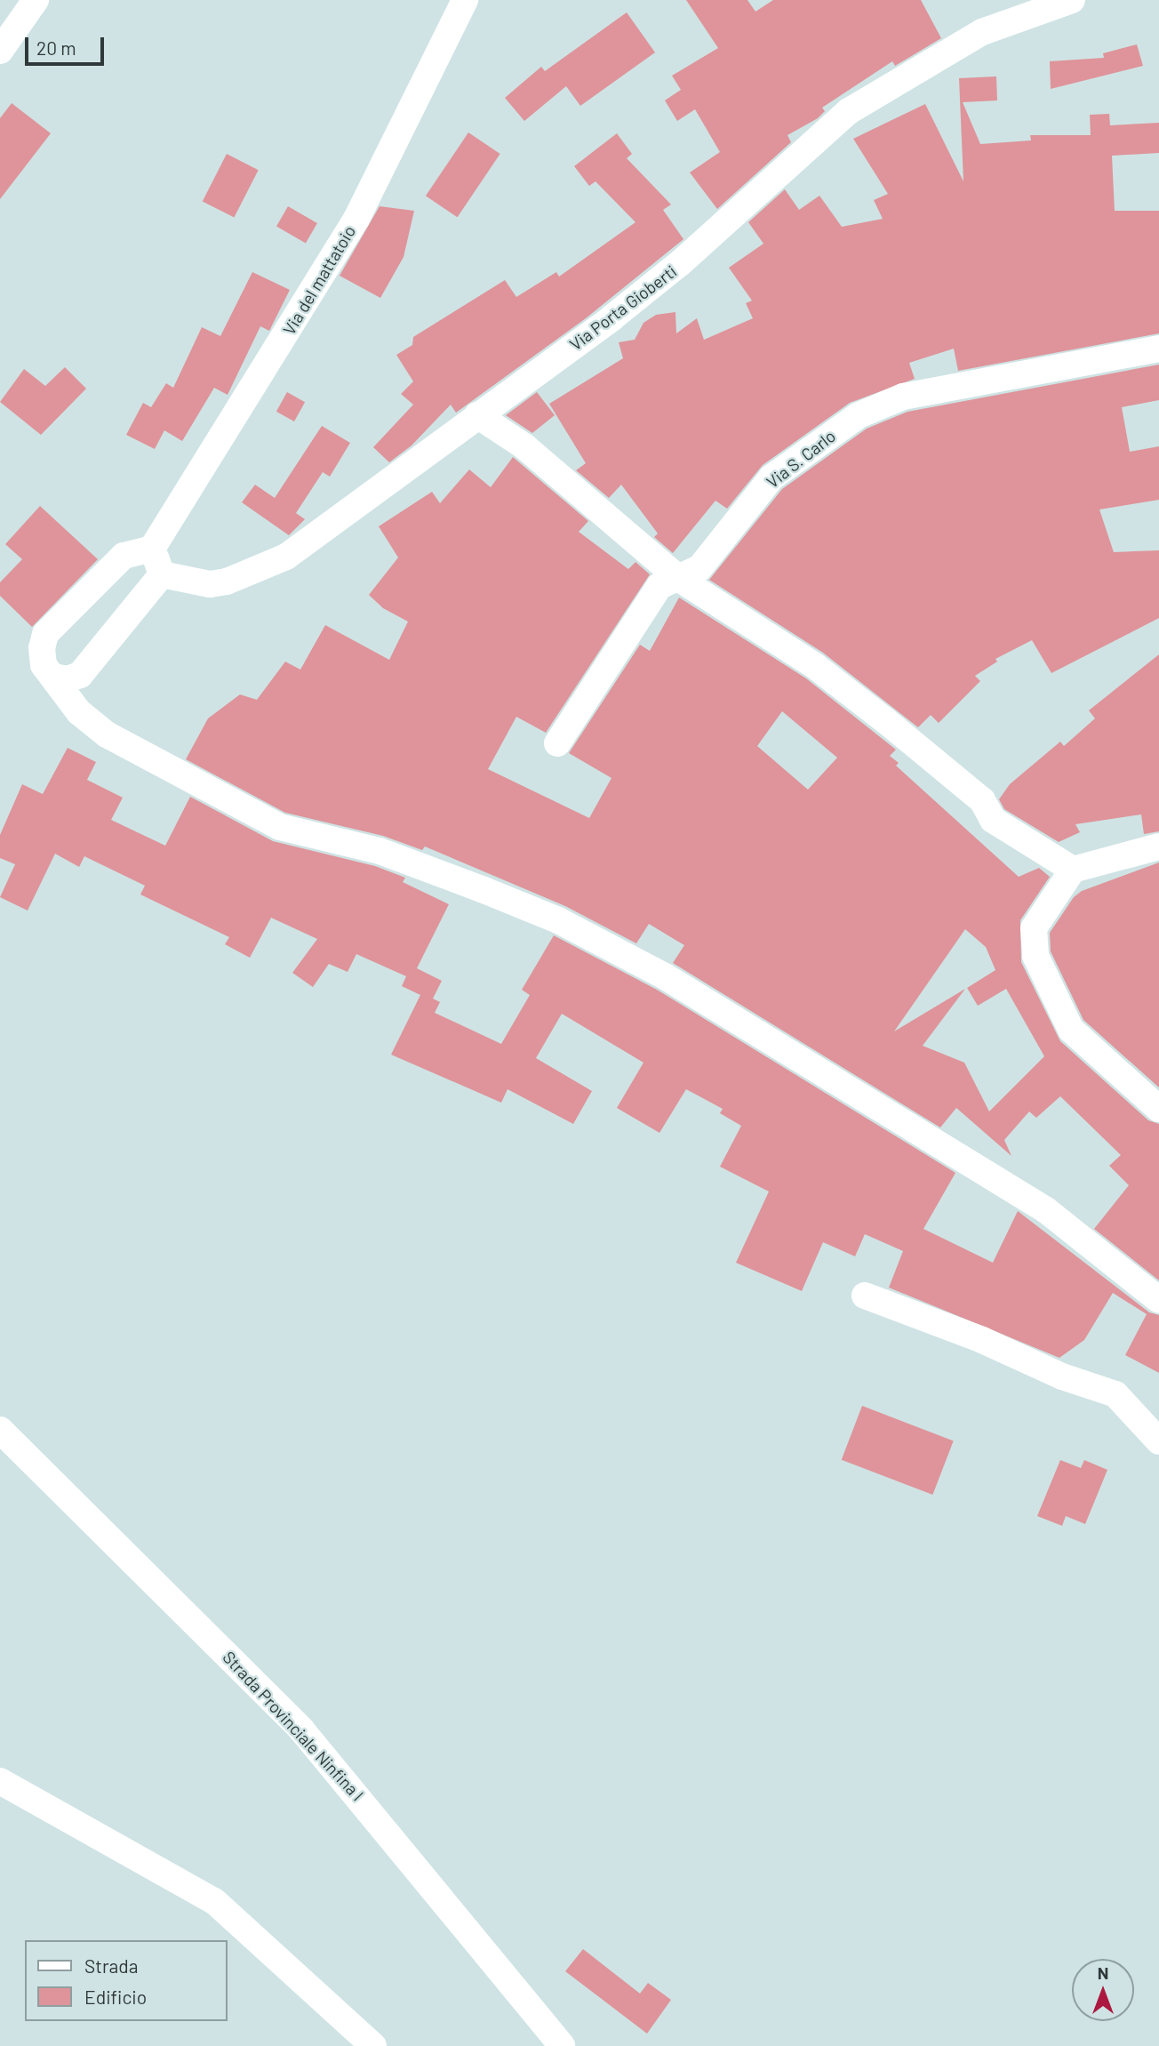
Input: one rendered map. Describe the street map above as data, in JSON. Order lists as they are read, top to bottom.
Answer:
{
  "streets": {
    "street": [
      "Via del mattatoio",
      "Via Porta Gioberti",
      "Via S. Carlo",
      "Strada Provinciale Ninfina I"
    ]
  },
  "legend": ["Strada", "Edificio"],
  "scale_bar": "20 m",
  "north": "top"
}
